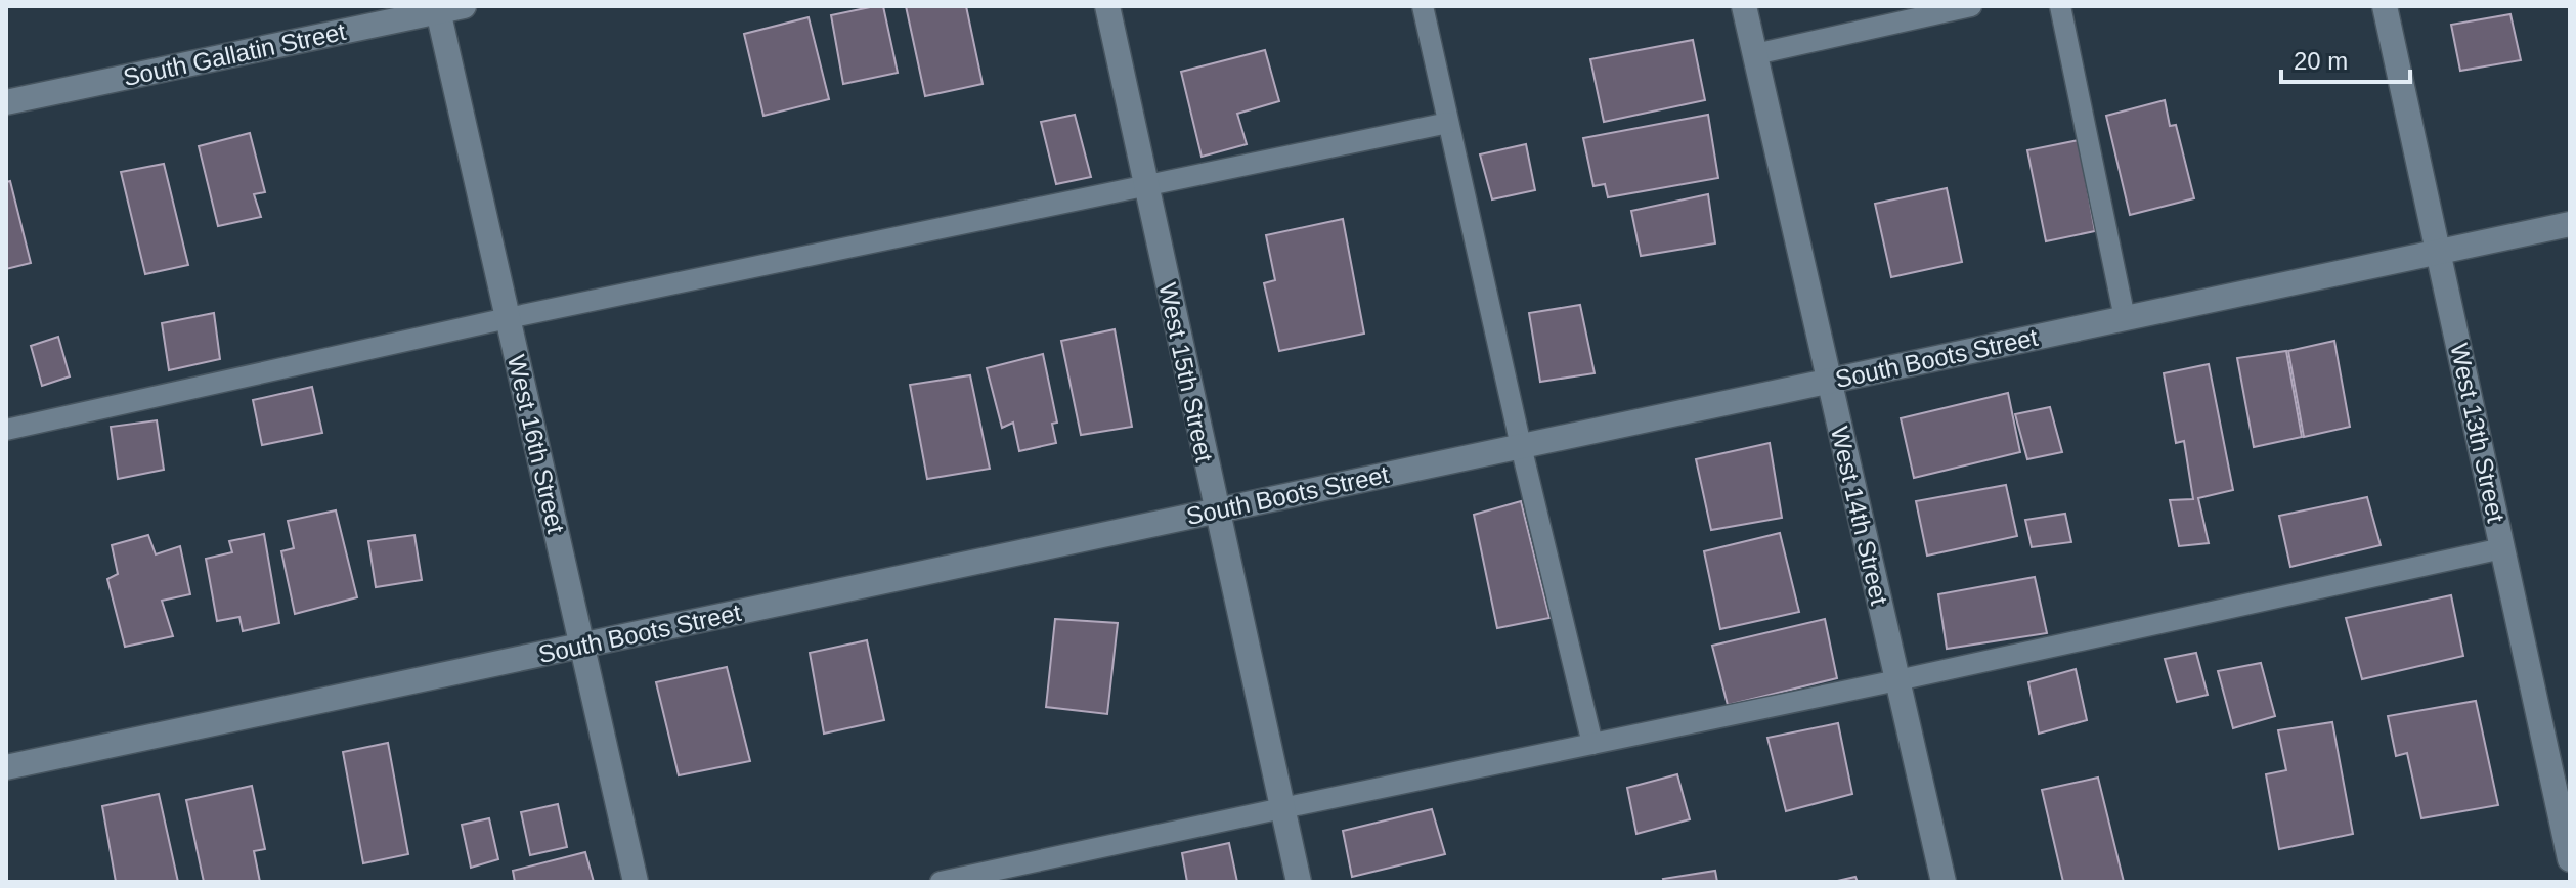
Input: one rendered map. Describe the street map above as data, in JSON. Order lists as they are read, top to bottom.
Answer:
{
  "streets": {
    "street": [
      "South Gallatin Street",
      "South Boots Street",
      "West 15th Street",
      "West 13th Street",
      "West 16th Street",
      "West 14th Street"
    ]
  },
  "crossings": [
    ["South Gallatin Street", "West 16th Street"],
    ["South Boots Street", "West 15th Street"],
    ["South Boots Street", "West 13th Street"],
    ["South Boots Street", "West 16th Street"],
    ["South Boots Street", "West 14th Street"]
  ],
  "scale_bar": "20 m"
}
